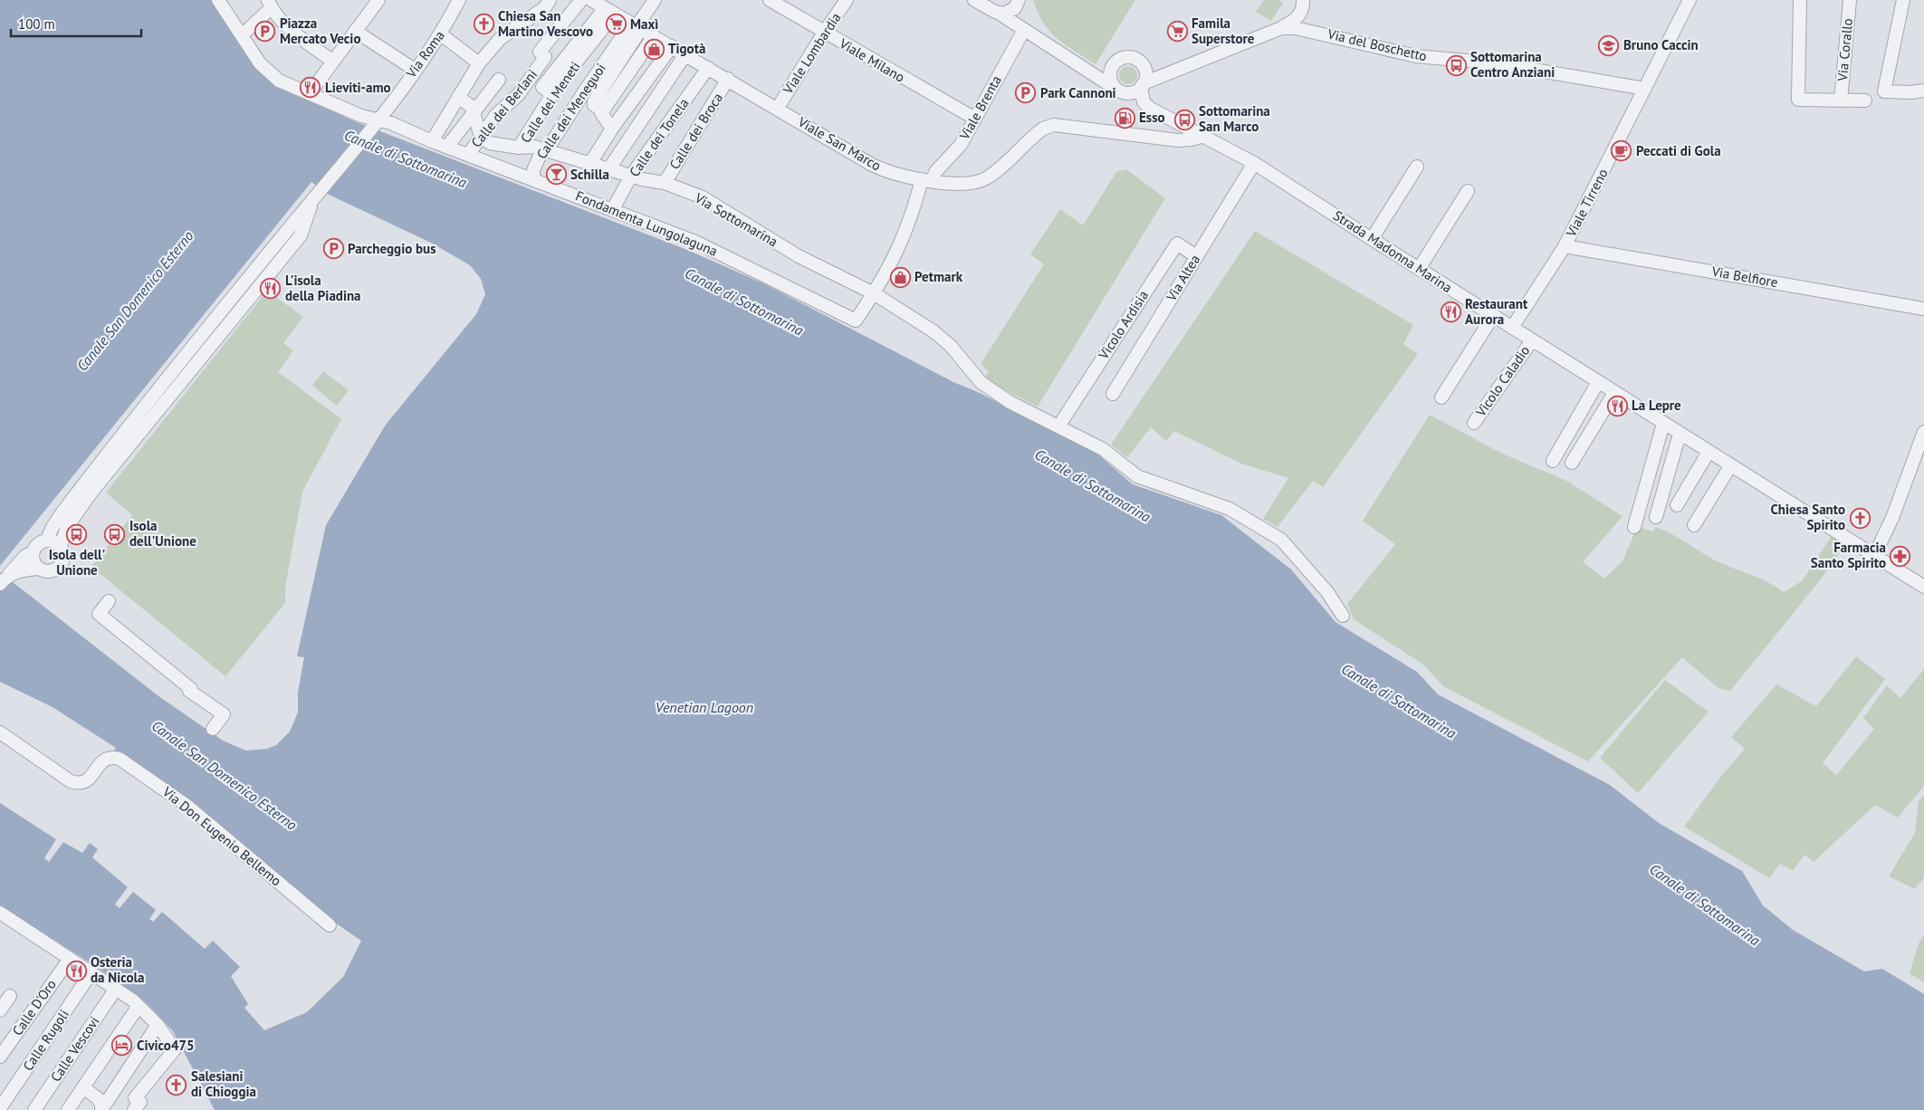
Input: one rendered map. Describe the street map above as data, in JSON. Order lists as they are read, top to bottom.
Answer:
{
  "streets": {
    "street": [
      "Via del Boschetto",
      "Via Corallo",
      "Viale Lombardia",
      "Via Roma",
      "Viale Milano",
      "Calle dei Meneti",
      "Viale Brenta",
      "Calle dei Berlani",
      "Calle dei Meneguoi",
      "Calle dei Broca",
      "Calle dei Tonela",
      "Viale San Marco",
      "Viale Tirreno",
      "Via Sottomarina",
      "Fondamenta Lungolaguna",
      "Strada Madonna Marina",
      "Via Belfiore",
      "Via Altea",
      "Vicolo Ardisia",
      "Vicolo Caladio",
      "Via Don Eugenio Bellemo",
      "Calle D'Oro",
      "Calle Rugoli",
      "Calle Vescovi"
    ]
  },
  "crossings": [
    ["Via del Boschetto", "Viale Tirreno"],
    ["Via del Boschetto", "Strada Madonna Marina"],
    ["Viale Lombardia", "Viale Milano"],
    ["Viale Lombardia", "Viale San Marco"],
    ["Via Roma", "Fondamenta Lungolaguna"],
    ["Viale Milano", "Viale Brenta"],
    ["Calle dei Meneti", "Viale San Marco"],
    ["Calle dei Meneti", "Via Sottomarina"],
    ["Viale Brenta", "Viale San Marco"],
    ["Viale Brenta", "Fondamenta Lungolaguna"],
    ["Calle dei Berlani", "Via Sottomarina"],
    ["Calle dei Berlani", "Fondamenta Lungolaguna"],
    ["Calle dei Meneguoi", "Viale San Marco"],
    ["Calle dei Meneguoi", "Via Sottomarina"],
    ["Calle dei Meneguoi", "Fondamenta Lungolaguna"],
    ["Calle dei Broca", "Viale San Marco"],
    ["Calle dei Broca", "Via Sottomarina"],
    ["Calle dei Tonela", "Viale San Marco"],
    ["Calle dei Tonela", "Via Sottomarina"],
    ["Calle dei Tonela", "Fondamenta Lungolaguna"],
    ["Viale San Marco", "Fondamenta Lungolaguna"],
    ["Viale San Marco", "Strada Madonna Marina"],
    ["Viale Tirreno", "Strada Madonna Marina"],
    ["Viale Tirreno", "Via Belfiore"],
    ["Via Sottomarina", "Fondamenta Lungolaguna"],
    ["Via Sottomarina", "Vicolo Ardisia"],
    ["Strada Madonna Marina", "Via Altea"],
    ["Strada Madonna Marina", "Vicolo Caladio"],
    ["Via Altea", "Vicolo Ardisia"]
  ],
  "water": ["Canale di Sottomarina", "Canale San Domenico Esterno", "Venetian Lagoon"],
  "places": {
    "church": ["Chiesa San Martino Vescovo", "Chiesa Santo Spirito", "Salesiani di Chioggia"],
    "supermarket": ["Maxì", "Famila Superstore"],
    "parking": ["Piazza Mercato Vecio", "Park Cannoni", "Parcheggio bus"],
    "school or university": ["Bruno Caccin"],
    "shop": ["Tigotà", "Petmark"],
    "bus stop": [
      "Sottomarina Centro Anziani",
      "Sottomarina San Marco",
      "Isola dell' Unione",
      "Isola dell'Unione"
    ],
    "restaurant": [
      "Lieviti-amo",
      "L'isola della Piadina",
      "Restaurant Aurora",
      "La Lepre",
      "Osteria da Nicola"
    ],
    "fuel station": ["Esso"],
    "cafe": ["Peccati di Gola"],
    "bar": ["Schilla"],
    "pharmacy": ["Farmacia Santo Spirito"],
    "hotel": ["Civico475"]
  },
  "scale_bar": "100 m"
}
